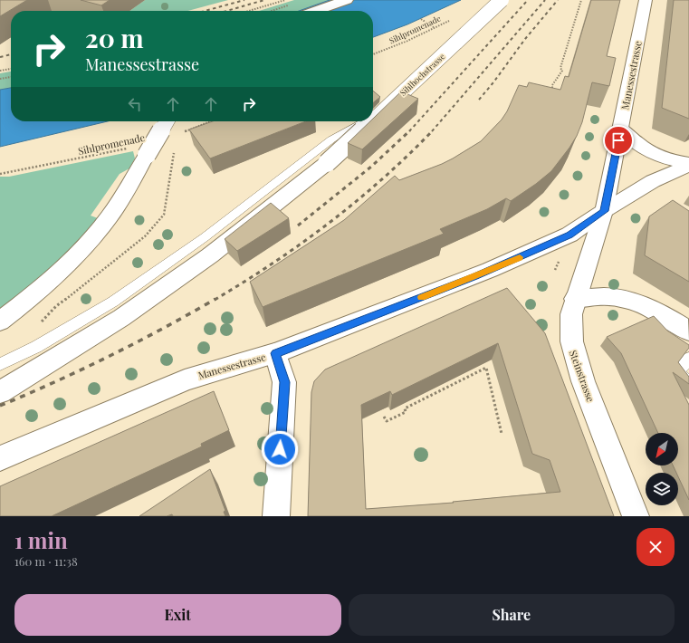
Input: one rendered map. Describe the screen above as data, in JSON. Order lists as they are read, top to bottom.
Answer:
{
  "streets": {
    "main road": ["Sihlhochstrasse", "Manessestrasse", "Steinstrasse"],
    "path": ["Sihlpromenade"]
  },
  "crossings": [
    ["Manessestrasse", "Steinstrasse"]
  ],
  "north": "bottom left",
  "page": {
    "turn": ["20 m", "Manessestrasse"],
    "heading": ["1 min", "160 m · 11:38"],
    "buttons": ["Exit", "Share"]
  }
}
